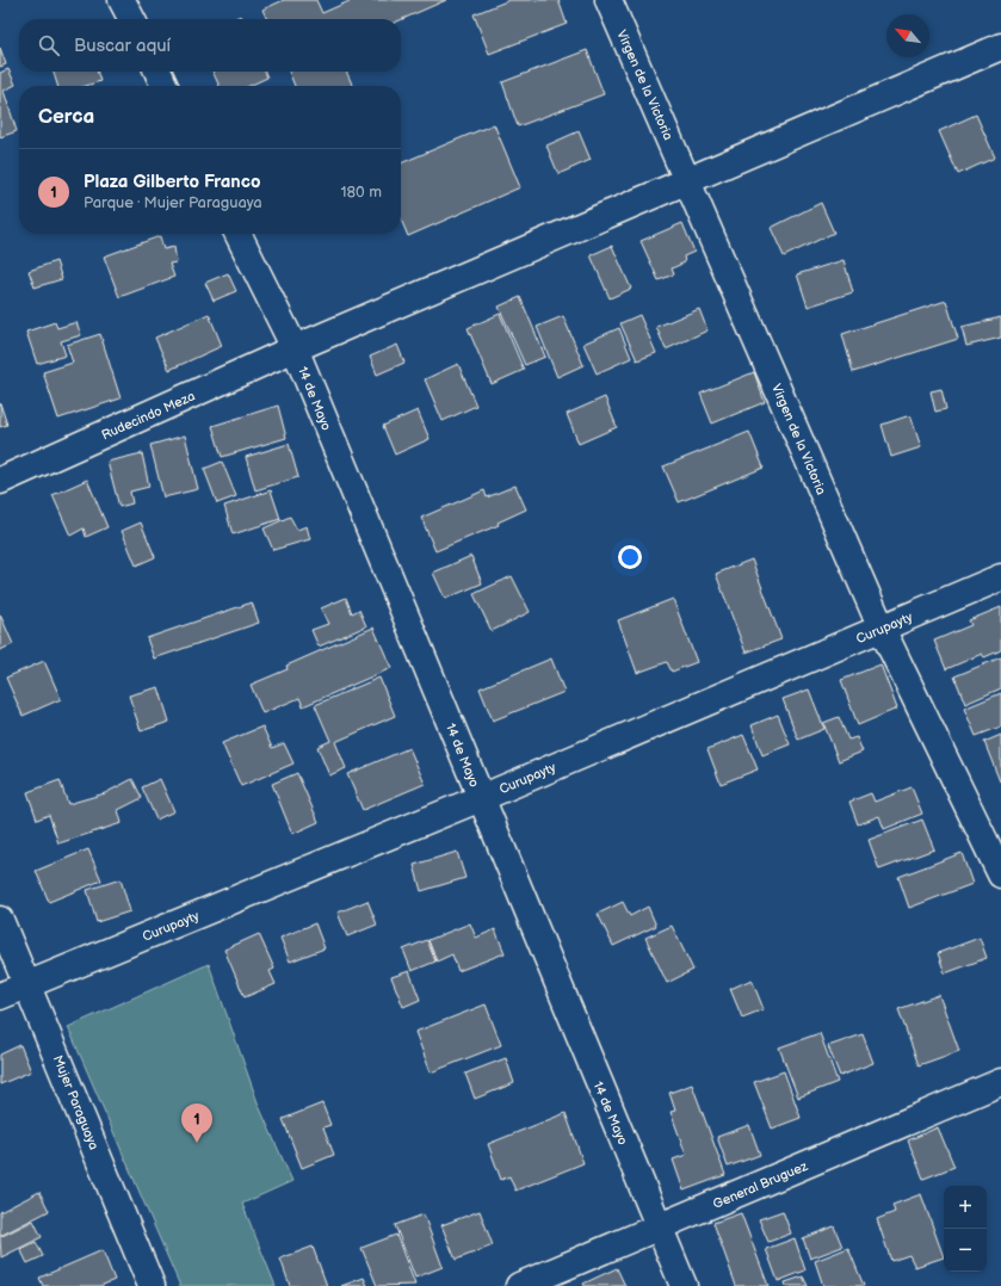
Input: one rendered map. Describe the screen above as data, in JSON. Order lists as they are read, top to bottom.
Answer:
{
  "streets": {
    "street": [
      "Virgen de la Victoria",
      "14 de Mayo",
      "Rudecindo Meza",
      "Curupayty",
      "Mujer Paraguaya",
      "General Bruguez"
    ]
  },
  "crossings": [
    ["Virgen de la Victoria", "Rudecindo Meza"],
    ["Virgen de la Victoria", "Curupayty"],
    ["14 de Mayo", "Rudecindo Meza"],
    ["14 de Mayo", "Curupayty"],
    ["14 de Mayo", "General Bruguez"],
    ["Curupayty", "Mujer Paraguaya"]
  ],
  "north": "top left",
  "page": {
    "search": "Buscar aquí",
    "heading": "Cerca",
    "list": [
      {
        "mark": "1",
        "name": "Plaza Gilberto Franco",
        "note": "Parque · Mujer Paraguaya",
        "value": "180 m"
      }
    ],
    "pins": "1",
    "map_buttons": ["+", "−"]
  }
}
